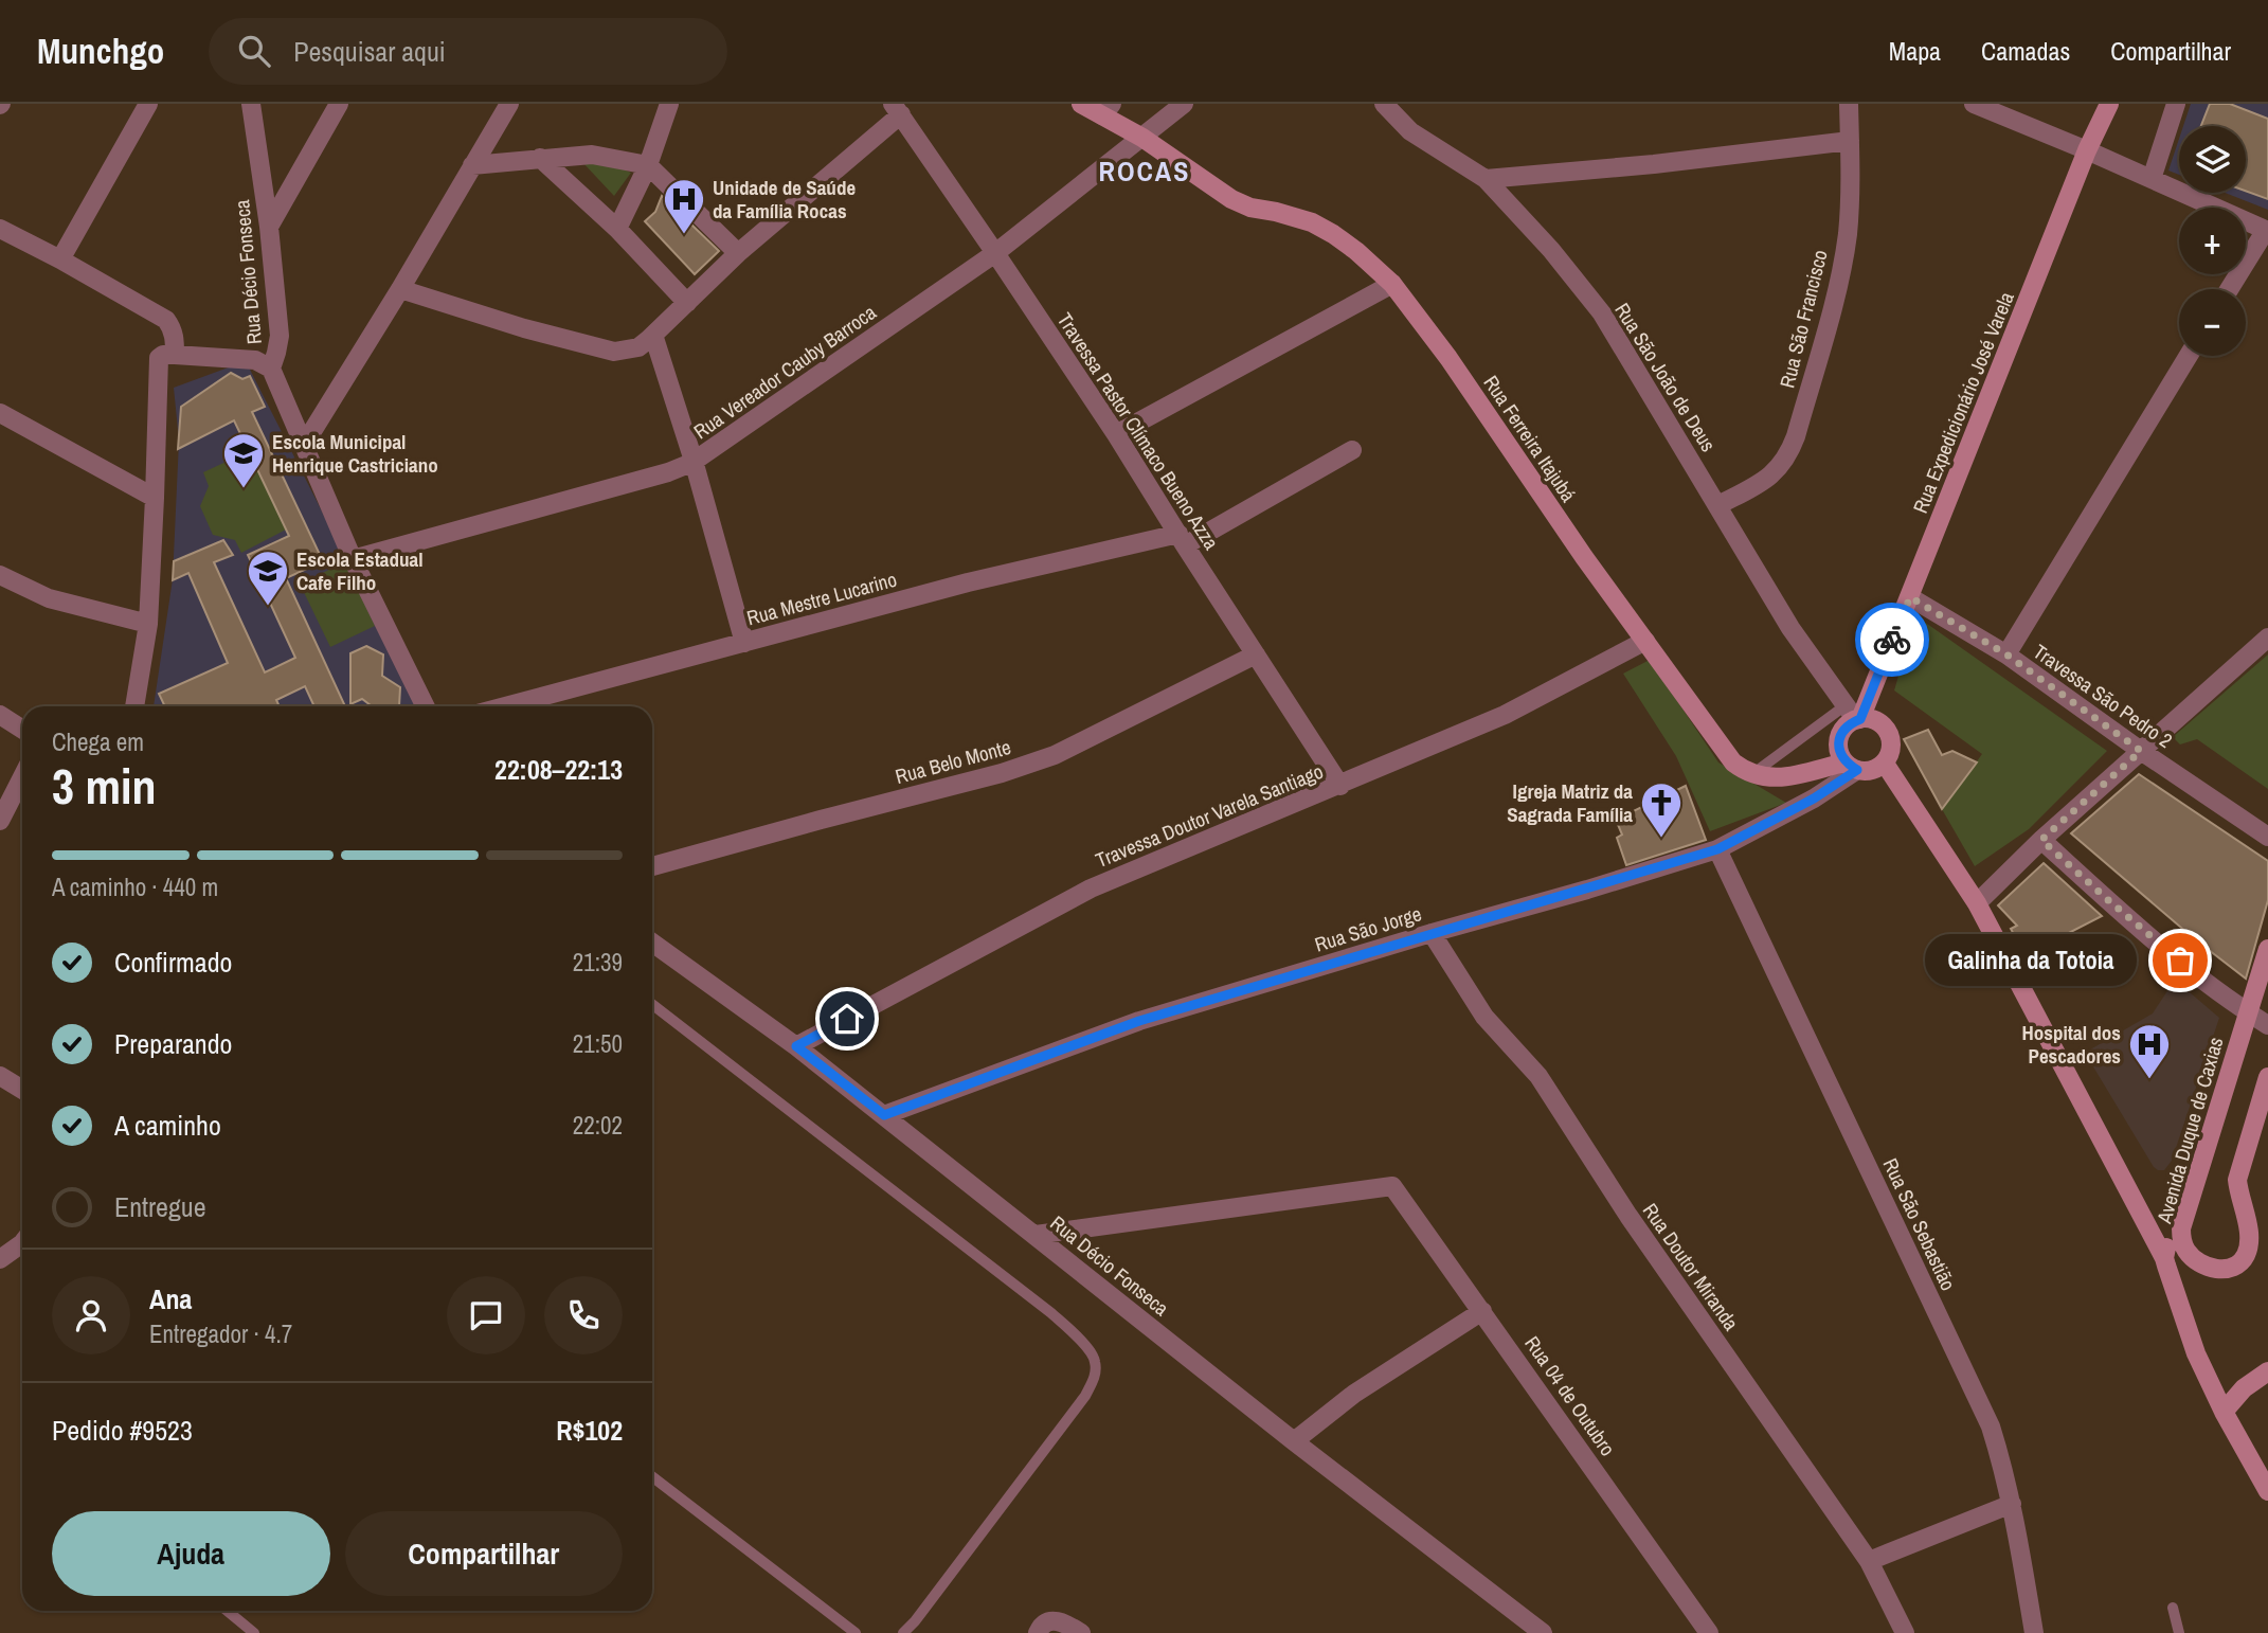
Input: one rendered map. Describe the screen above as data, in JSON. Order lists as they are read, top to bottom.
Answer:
{
  "streets": {
    "street": [
      "Rua Décio Fonseca",
      "Rua São Francisco",
      "Rua Vereador Cauby Barroca",
      "Rua São João de Deus",
      "Rua Expedicionário José Varela",
      "Travessa Pastor Clímaco Bueno Azza",
      "Rua Ferreira Itajubá",
      "Rua Mestre Lucarino",
      "Travessa São Pedro 2",
      "Rua Belo Monte",
      "Travessa Doutor Varela Santiago",
      "Rua São Jorge",
      "Avenida Duque de Caxias",
      "Rua São Sebastião",
      "Rua Doutor Miranda",
      "Rua 04 de Outubro"
    ]
  },
  "crossings": [
    ["Rua Décio Fonseca", "Rua Vereador Cauby Barroca"],
    ["Rua Décio Fonseca", "Travessa Doutor Varela Santiago"],
    ["Rua Décio Fonseca", "Rua São Jorge"],
    ["Rua Décio Fonseca", "Rua 04 de Outubro"],
    ["Rua São Francisco", "Rua São João de Deus"],
    ["Rua Vereador Cauby Barroca", "Travessa Pastor Clímaco Bueno Azza"],
    ["Rua Vereador Cauby Barroca", "Rua Ferreira Itajubá"],
    ["Rua São João de Deus", "Rua Expedicionário José Varela"],
    ["Rua São João de Deus", "Rua São Jorge"],
    ["Rua Expedicionário José Varela", "Travessa São Pedro 2"],
    ["Rua Expedicionário José Varela", "Rua São Jorge"],
    ["Travessa Pastor Clímaco Bueno Azza", "Rua Mestre Lucarino"],
    ["Travessa Pastor Clímaco Bueno Azza", "Rua Belo Monte"],
    ["Travessa Pastor Clímaco Bueno Azza", "Travessa Doutor Varela Santiago"],
    ["Rua Ferreira Itajubá", "Travessa Doutor Varela Santiago"],
    ["Rua São Jorge", "Rua São Sebastião"],
    ["Rua São Jorge", "Rua Doutor Miranda"]
  ],
  "districts": ["ROCAS"],
  "places": {
    "hospital": ["Unidade de Saúde da Família Rocas", "Hospital dos Pescadores"],
    "school or university": ["Escola Municipal Henrique Castriciano", "Escola Estadual Cafe Filho"],
    "church": ["Igreja Matriz da Sagrada Família"],
    "other": ["Galinha da Totoia"]
  },
  "page": {
    "header": "Munchgo",
    "search": "Pesquisar aqui",
    "nav": ["Mapa", "Camadas", "Compartilhar"],
    "map_buttons": ["+", "−"],
    "heading": ["3 min", "Chega em", "22:08–22:13"],
    "panel": [
      "Ana",
      "Entregador · 4.7",
      "Pedido #9523",
      "R$102"
    ],
    "bar": "A caminho · 440 m",
    "list": [
      ["Confirmado", "21:39"],
      ["Preparando", "21:50"],
      ["A caminho", "22:02"],
      "Entregue"
    ],
    "bubble": "Galinha da Totoia",
    "buttons": ["Ajuda", "Compartilhar"]
  }
}
